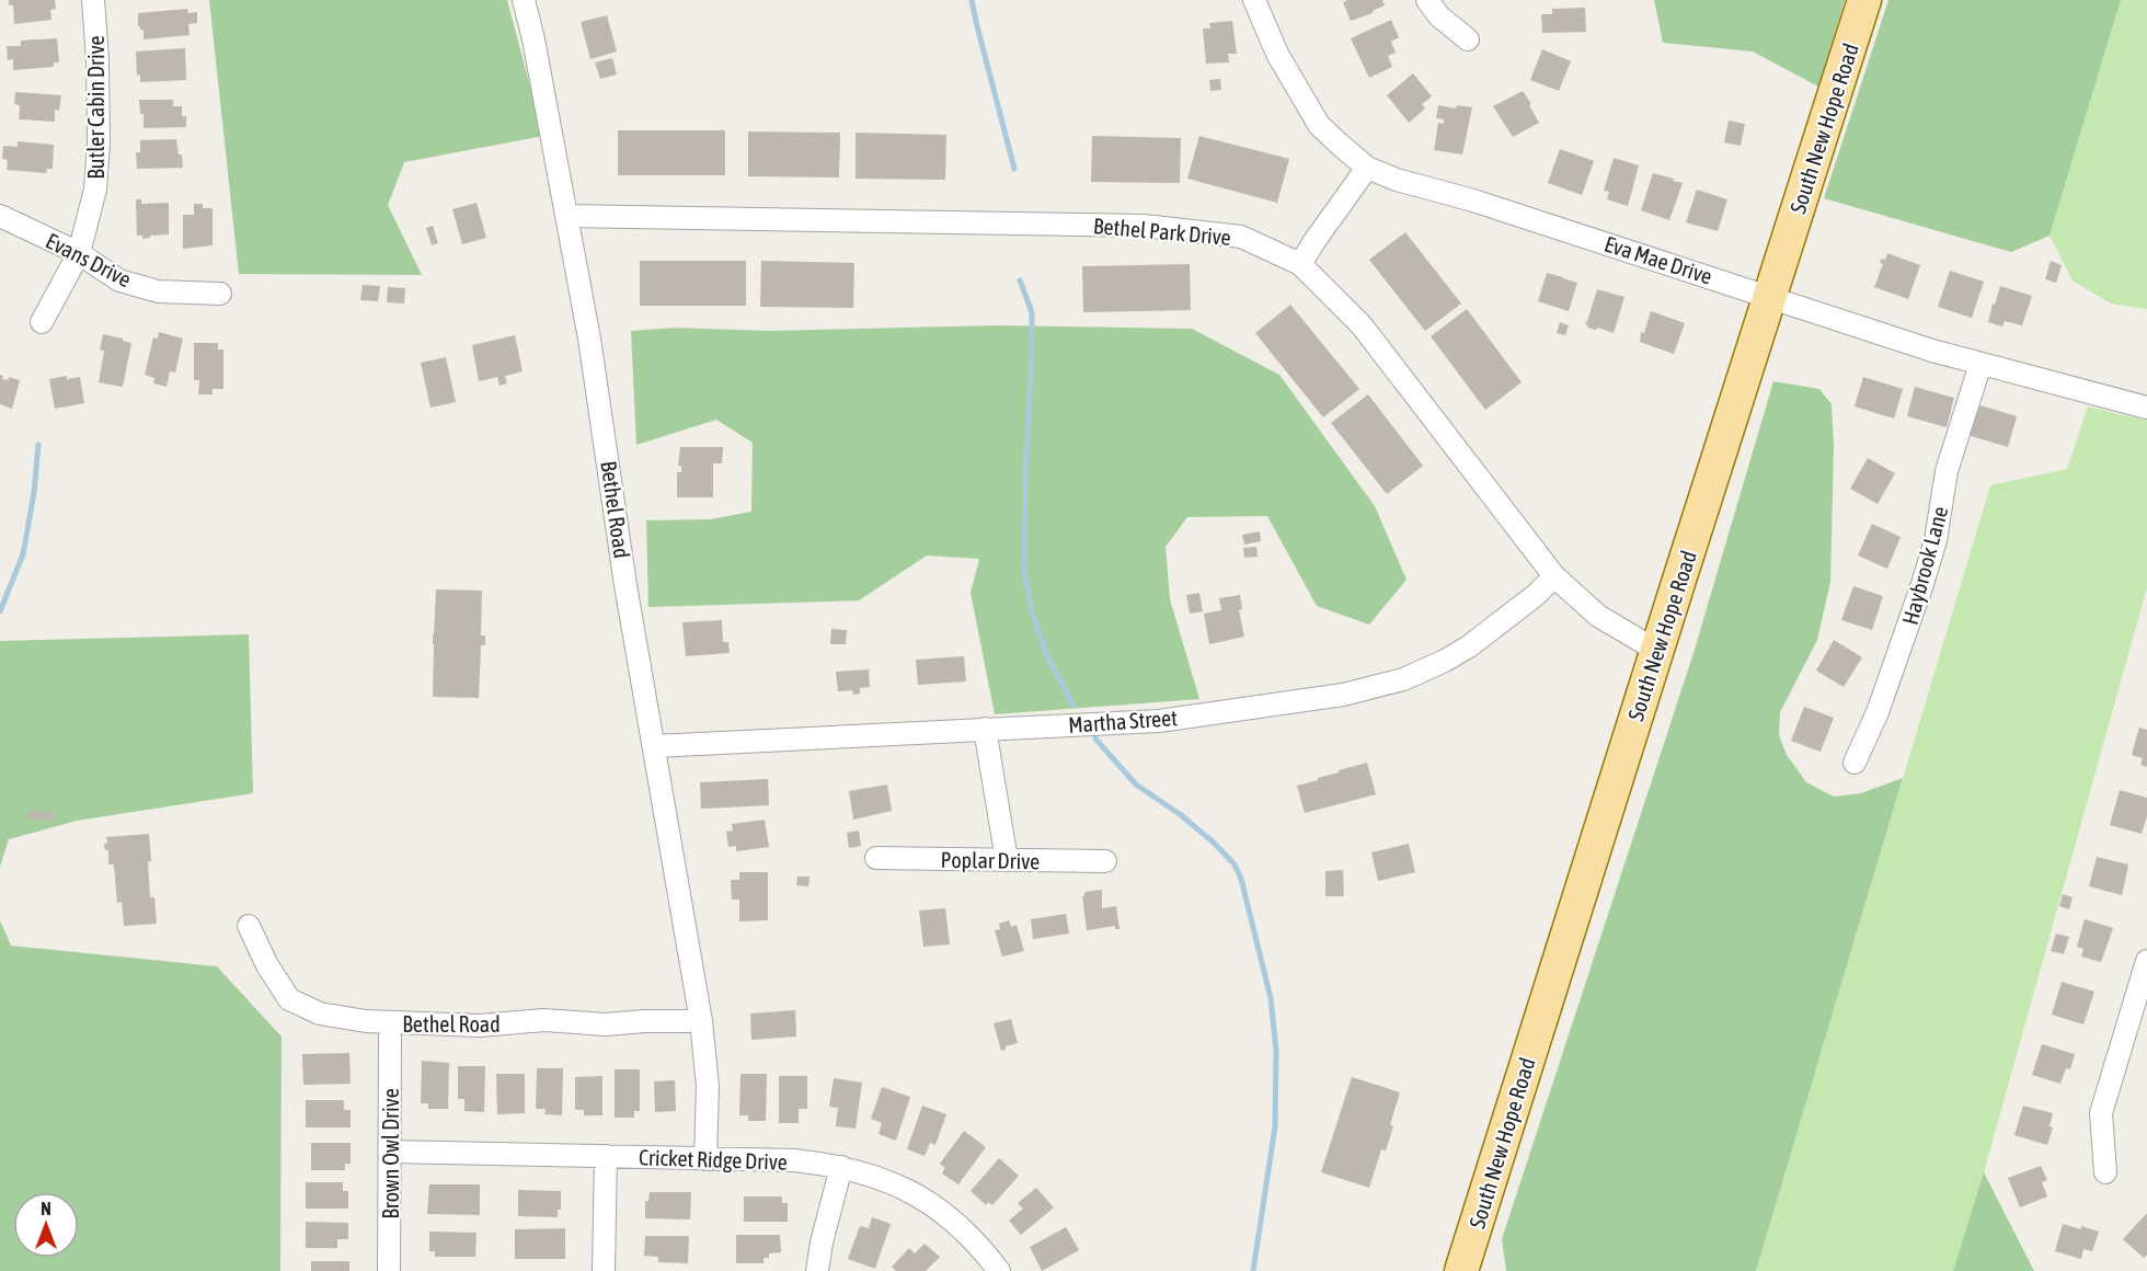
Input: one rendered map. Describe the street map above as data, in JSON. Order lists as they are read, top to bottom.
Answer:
{
  "streets": {
    "main road": ["South New Hope Road"],
    "street": [
      "Butler Cabin Drive",
      "Bethel Park Drive",
      "Evans Drive",
      "Eva Mae Drive",
      "Bethel Road",
      "Haybrook Lane",
      "Martha Street",
      "Poplar Drive",
      "Brown Owl Drive",
      "Cricket Ridge Drive"
    ]
  },
  "crossings": [
    ["Butler Cabin Drive", "Evans Drive"],
    ["South New Hope Road", "Bethel Park Drive"],
    ["South New Hope Road", "Eva Mae Drive"],
    ["Bethel Park Drive", "Bethel Road"],
    ["Bethel Park Drive", "Martha Street"],
    ["Eva Mae Drive", "Haybrook Lane"],
    ["Bethel Road", "Martha Street"],
    ["Bethel Road", "Cricket Ridge Drive"],
    ["Brown Owl Drive", "Cricket Ridge Drive"]
  ],
  "north": "top"
}
